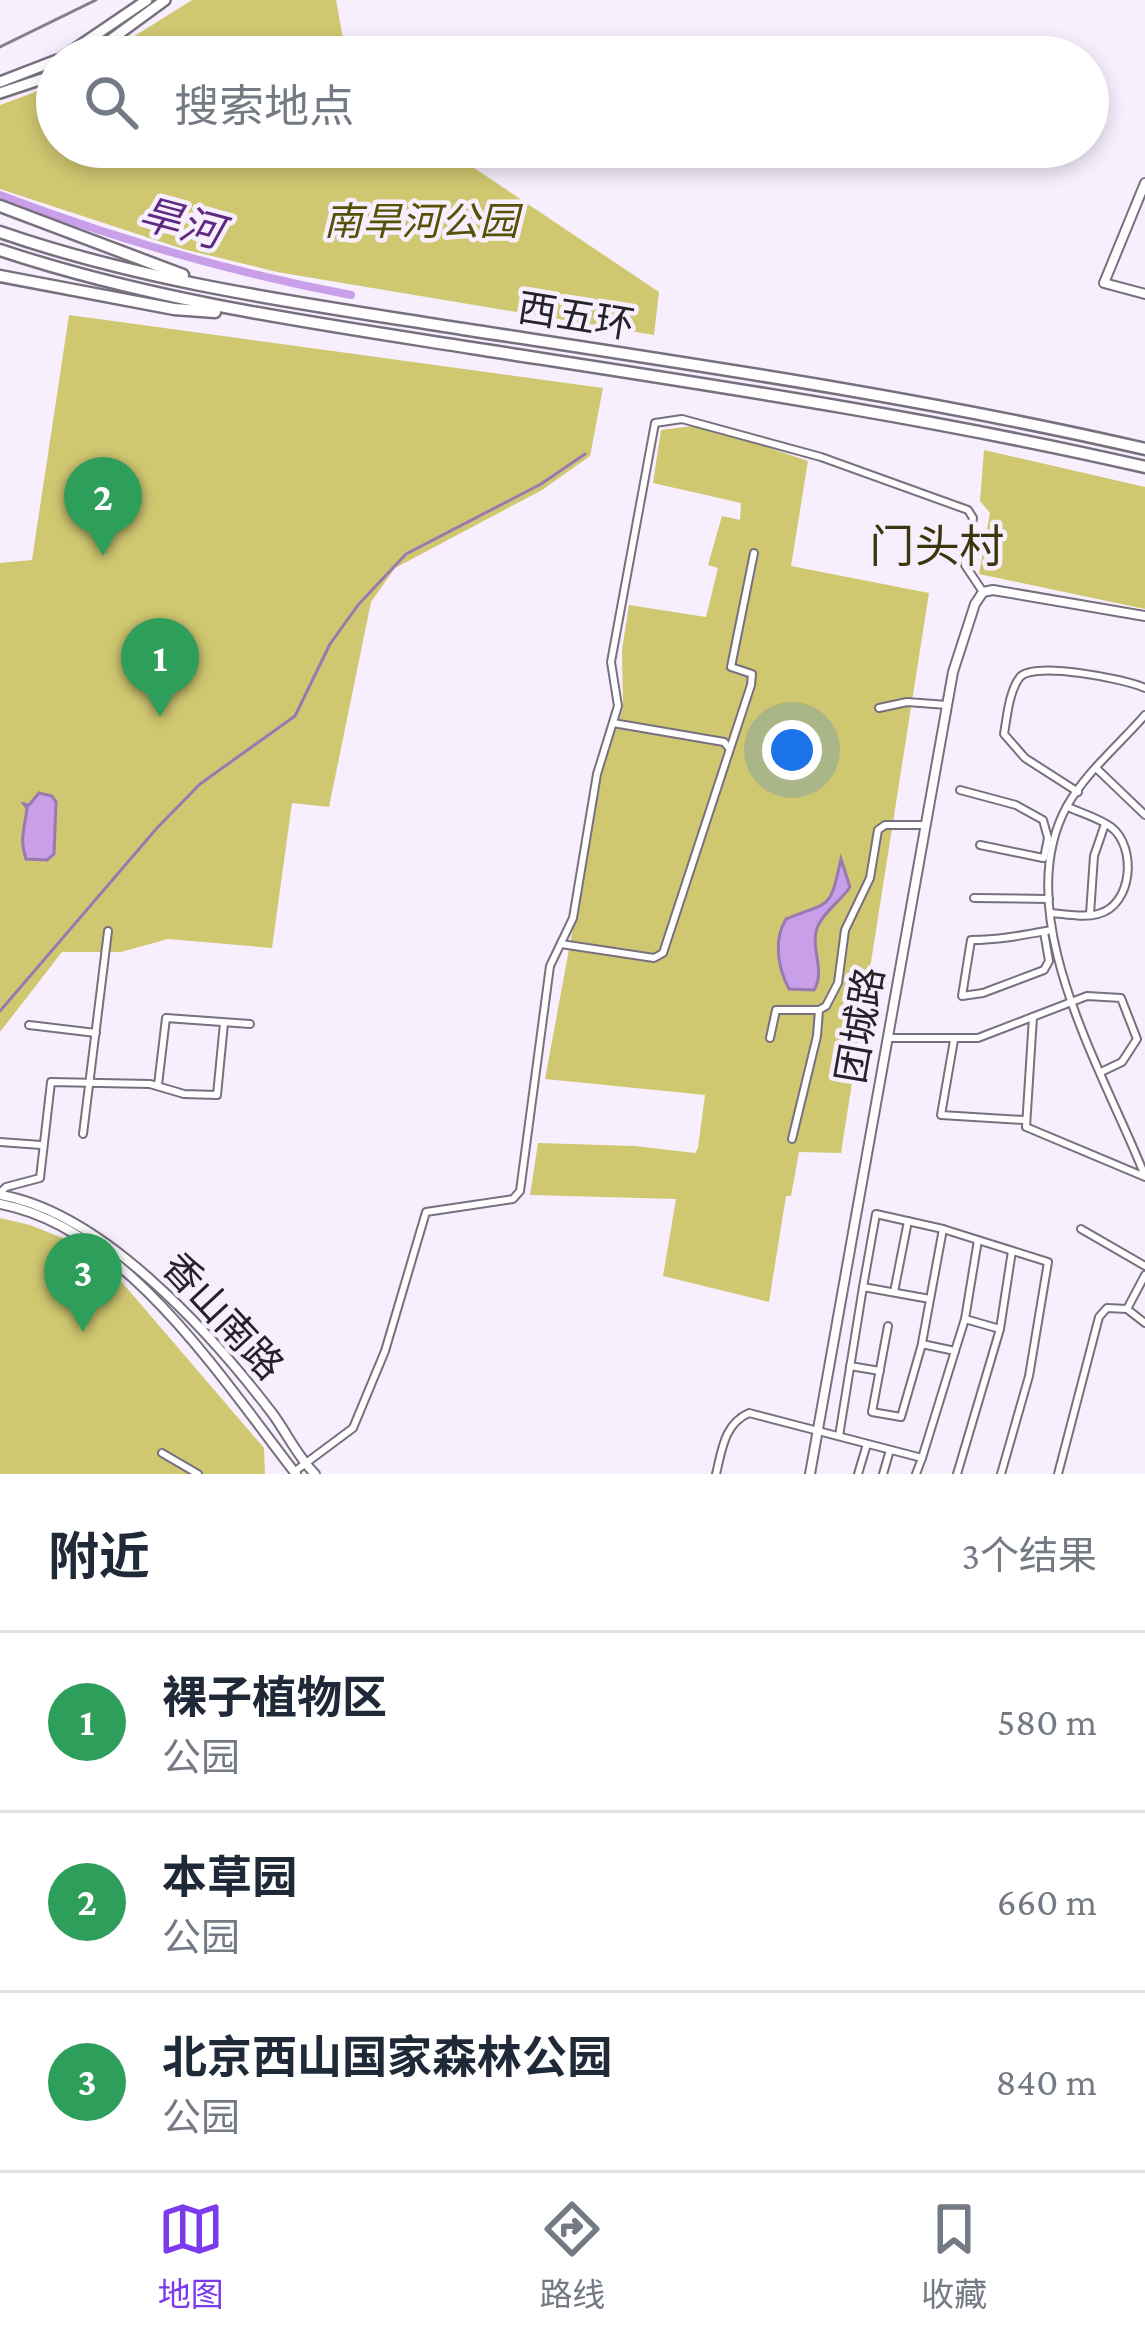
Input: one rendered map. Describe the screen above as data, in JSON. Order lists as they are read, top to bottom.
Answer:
{
  "streets": {
    "highway": ["西五环"],
    "street": ["团城路", "香山南路"]
  },
  "districts": ["门头村"],
  "water": ["旱河"],
  "parks": ["南旱河公园"],
  "page": {
    "search": "搜索地点",
    "pins": ["2", "1", "3"],
    "heading": ["附近", "3个结果"],
    "list": [
      {
        "mark": "1",
        "name": "裸子植物区",
        "note": "公园",
        "value": "580 m"
      },
      {
        "mark": "2",
        "name": "本草园",
        "note": "公园",
        "value": "660 m"
      },
      {
        "mark": "3",
        "name": "北京西山国家森林公园",
        "note": "公园",
        "value": "840 m"
      }
    ],
    "nav": ["地图", "路线", "收藏"]
  }
}
